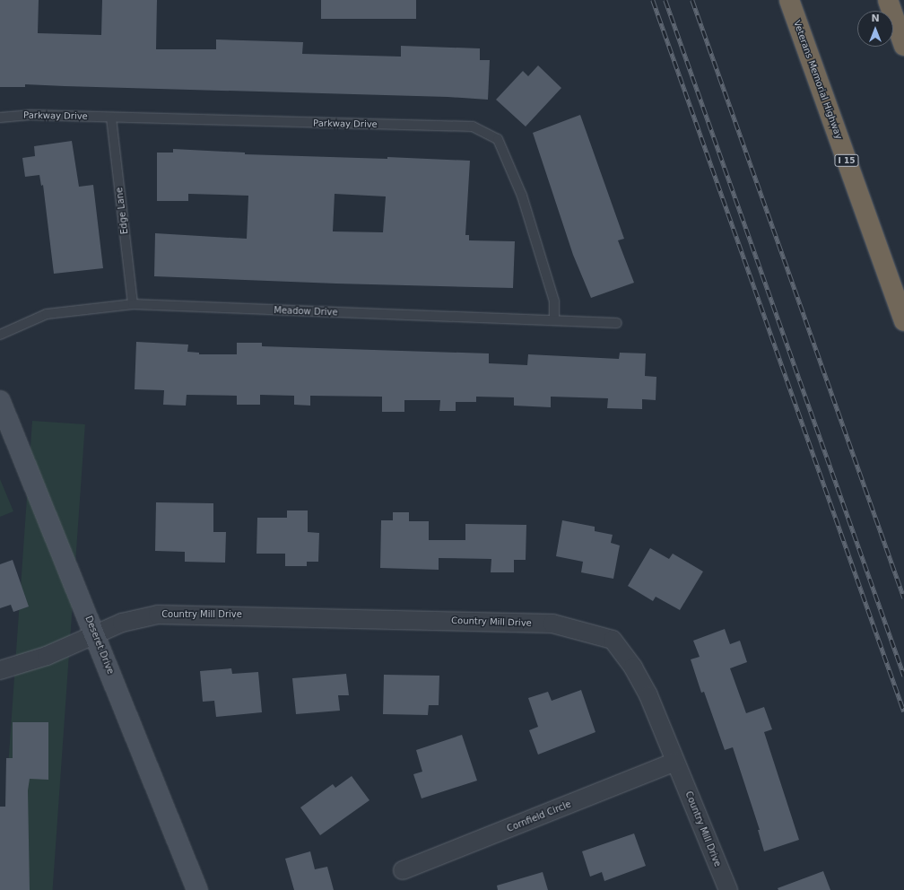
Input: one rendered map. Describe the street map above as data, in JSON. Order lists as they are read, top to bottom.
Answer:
{
  "streets": {
    "highway": ["Veterans Memorial Highway", "I 15"],
    "street": ["Country Mill Drive", "Deseret Drive", "Cornfield Circle"],
    "lane": ["Parkway Drive", "Edge Lane", "Meadow Drive"]
  },
  "crossings": [
    ["Parkway Drive", "Edge Lane"],
    ["Parkway Drive", "Meadow Drive"],
    ["Edge Lane", "Meadow Drive"],
    ["Country Mill Drive", "Deseret Drive"],
    ["Country Mill Drive", "Cornfield Circle"]
  ],
  "north": "top"
}
